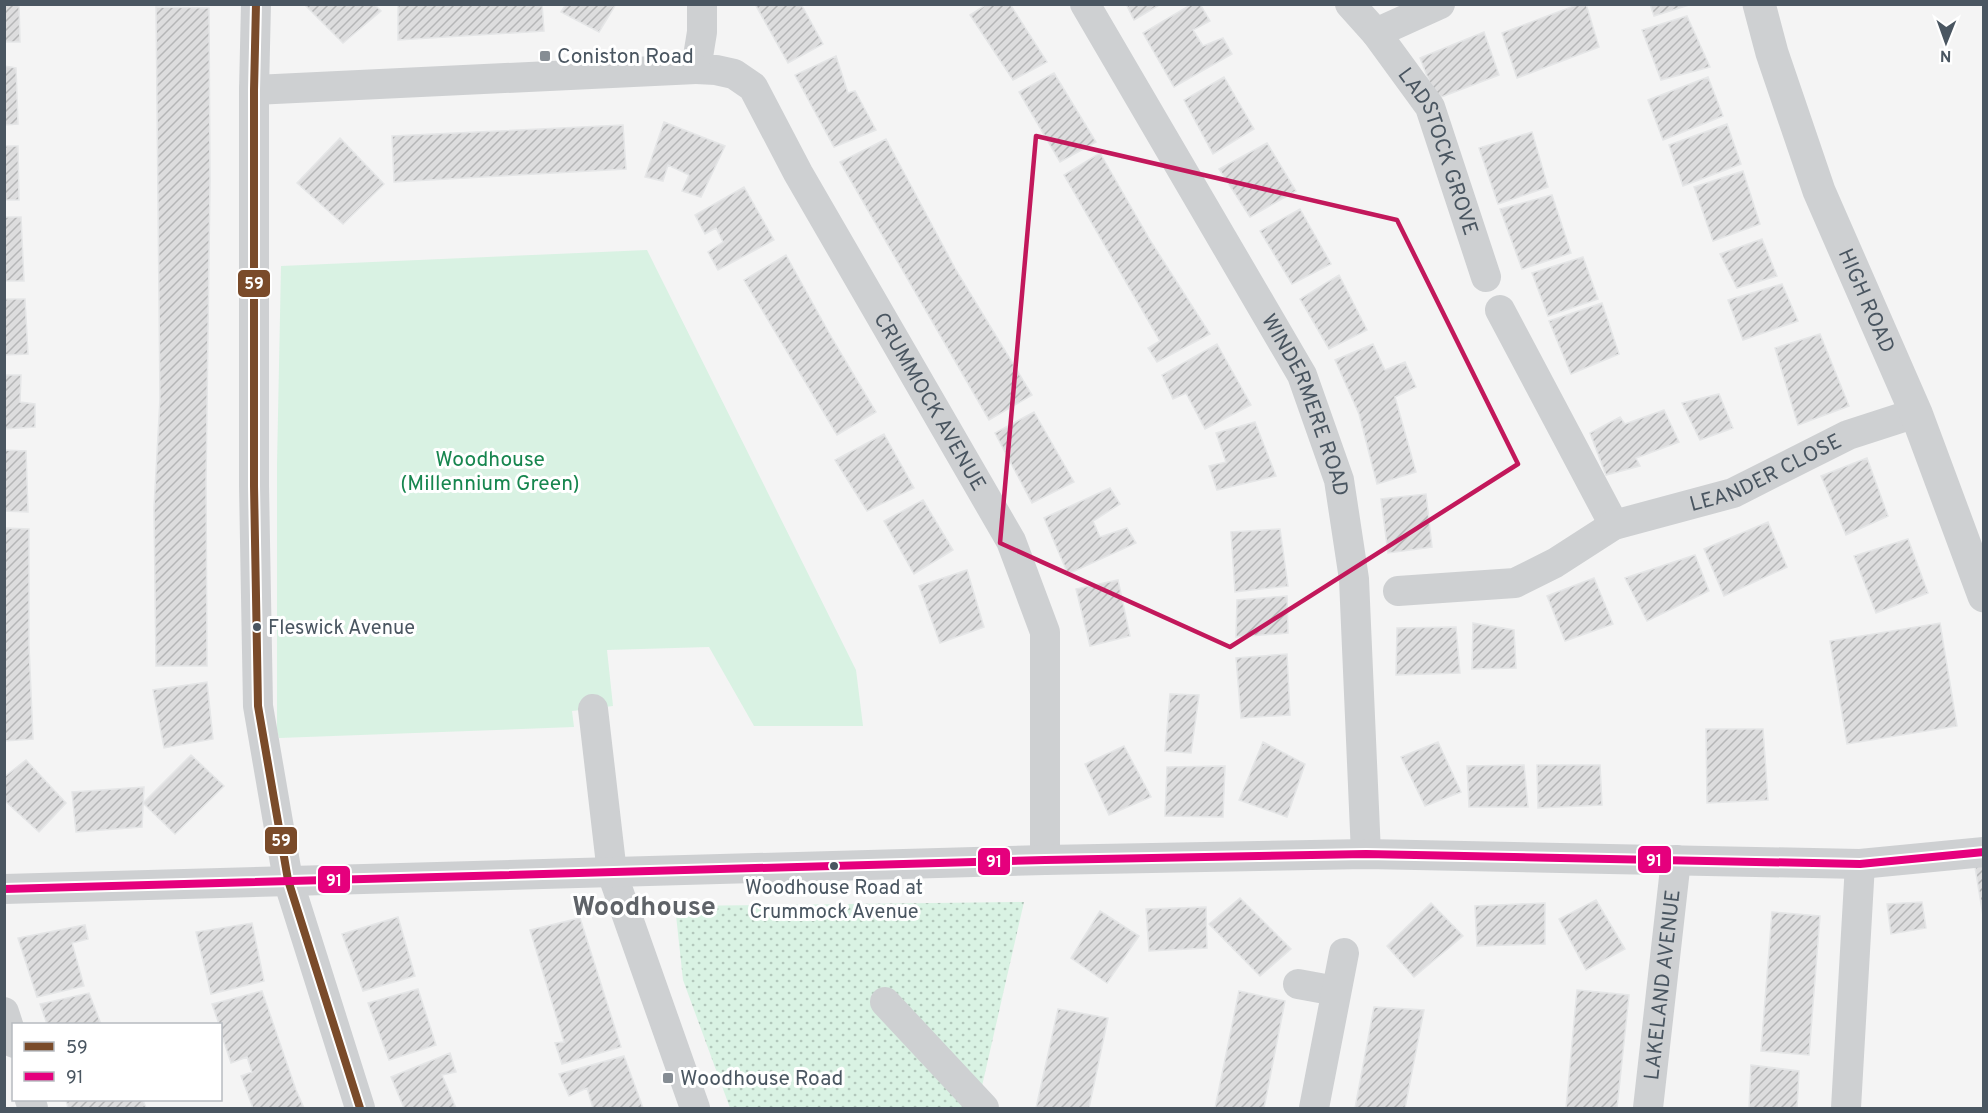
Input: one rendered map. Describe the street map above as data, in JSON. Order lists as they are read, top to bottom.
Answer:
{
  "streets": {
    "street": [
      "LADSTOCK GROVE",
      "HIGH ROAD",
      "CRUMMOCK AVENUE",
      "WINDERMERE ROAD",
      "LEANDER CLOSE",
      "LAKELAND AVENUE"
    ]
  },
  "crossings": [
    ["HIGH ROAD", "LEANDER CLOSE"]
  ],
  "districts": ["Woodhouse"],
  "parks": ["Woodhouse (Millennium Green)"],
  "places": {
    "transit": ["Coniston Road", "Woodhouse Road"],
    "other": ["Fleswick Avenue", "Woodhouse Road at Crummock Avenue"]
  },
  "lines": ["transit line 59", "transit line 91"],
  "legend": ["59", "91"],
  "north": "bottom"
}
